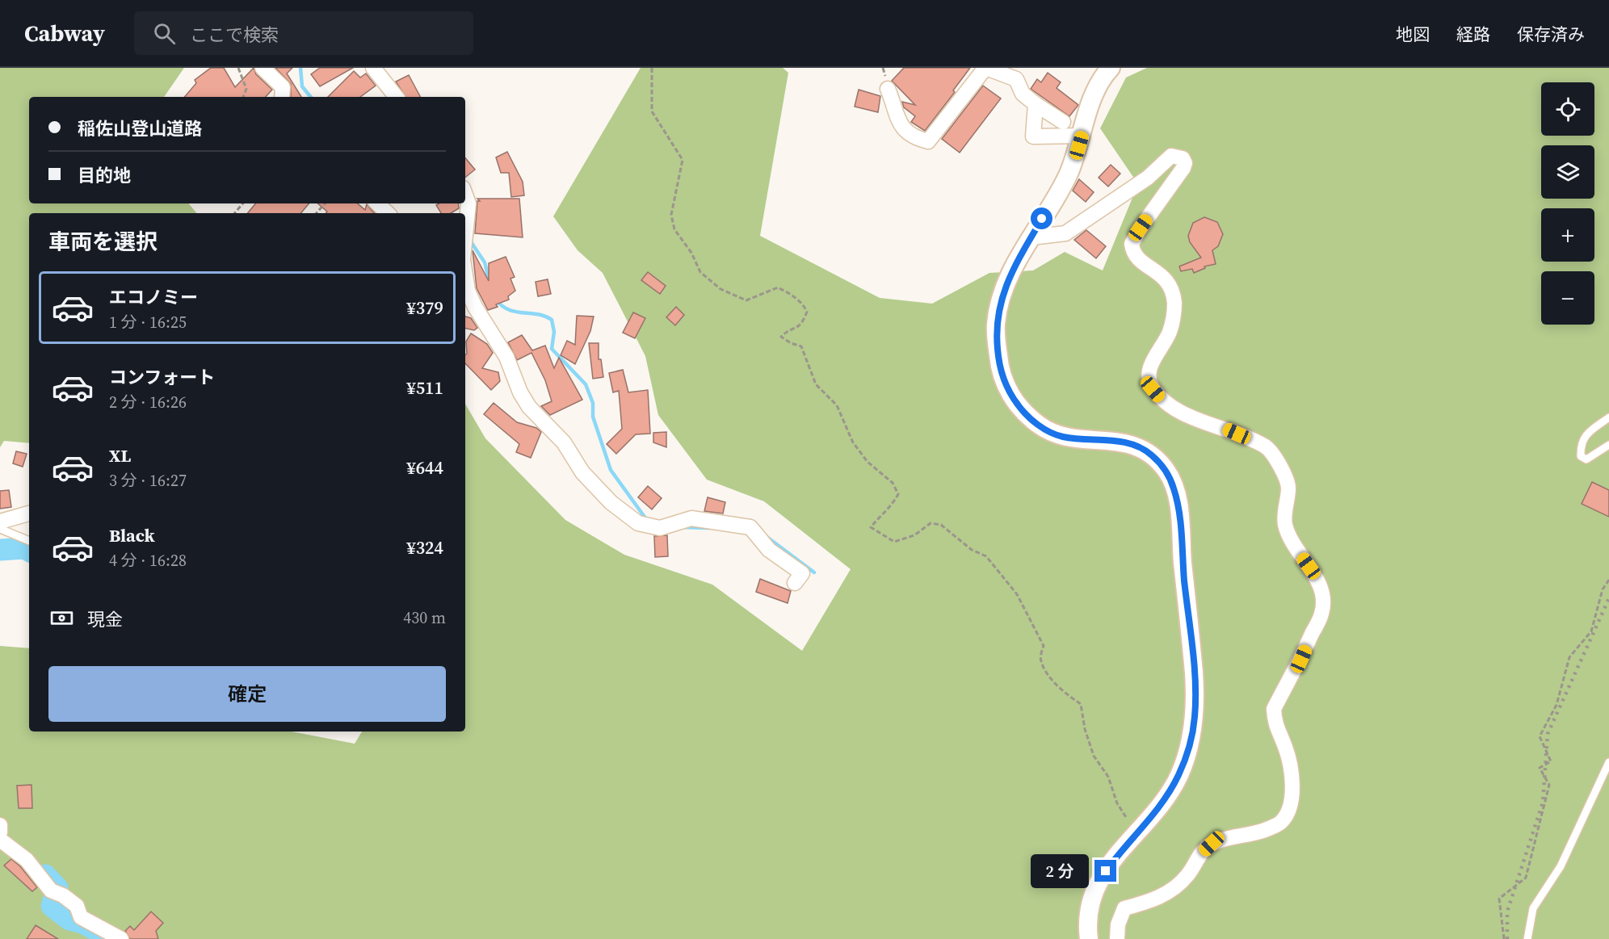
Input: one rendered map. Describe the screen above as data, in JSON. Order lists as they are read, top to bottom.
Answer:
{
  "page": {
    "header": "Cabway",
    "search": "ここで検索",
    "nav": ["地図", "経路", "保存済み"],
    "map_buttons": ["+", "−"],
    "banner": ["稲佐山登山道路", "目的地"],
    "heading": "車両を選択",
    "list": [
      {
        "name": "エコノミー",
        "note": "1 分 · 16:25",
        "value": "¥379"
      },
      {
        "name": "コンフォート",
        "note": "2 分 · 16:26",
        "value": "¥511"
      },
      {
        "name": "XL",
        "note": "3 分 · 16:27",
        "value": "¥644"
      },
      {
        "name": "Black",
        "note": "4 分 · 16:28",
        "value": "¥324"
      }
    ],
    "pay": ["現金", "430 m"],
    "buttons": "確定",
    "bubble": "2 分"
  }
}
